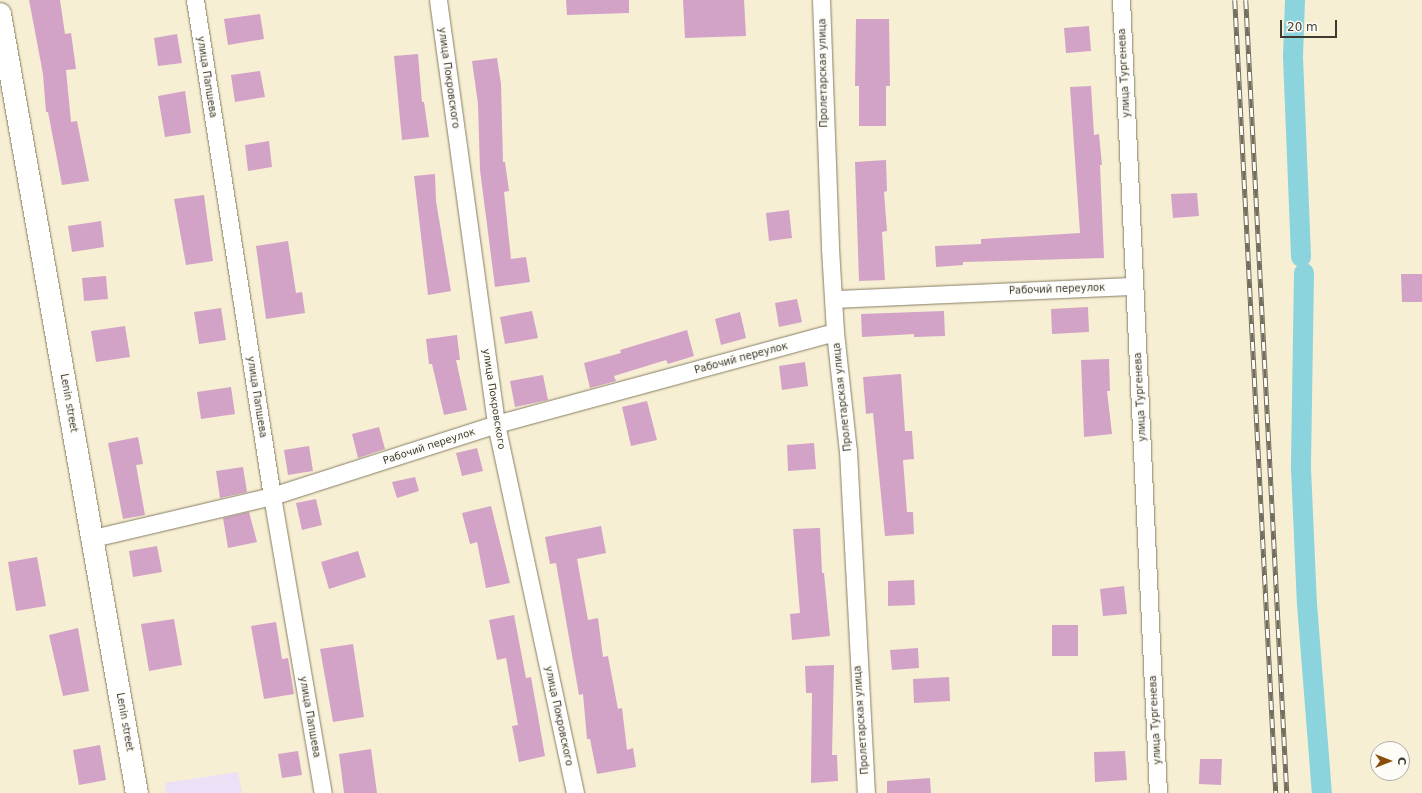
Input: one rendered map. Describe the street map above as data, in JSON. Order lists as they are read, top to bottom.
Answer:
{
  "streets": {
    "main road": ["Lenin street"],
    "street": [
      "Пролетарская улица",
      "улица Тургенева",
      "улица Папшева",
      "улица Покровского",
      "Рабочий переулок"
    ]
  },
  "crossings": [
    ["Пролетарская улица", "Рабочий переулок"],
    ["улица Тургенева", "Рабочий переулок"],
    ["улица Папшева", "Рабочий переулок"],
    ["улица Покровского", "Рабочий переулок"],
    ["Рабочий переулок", "Lenin street"]
  ],
  "scale_bar": "20 m",
  "north": "right"
}
